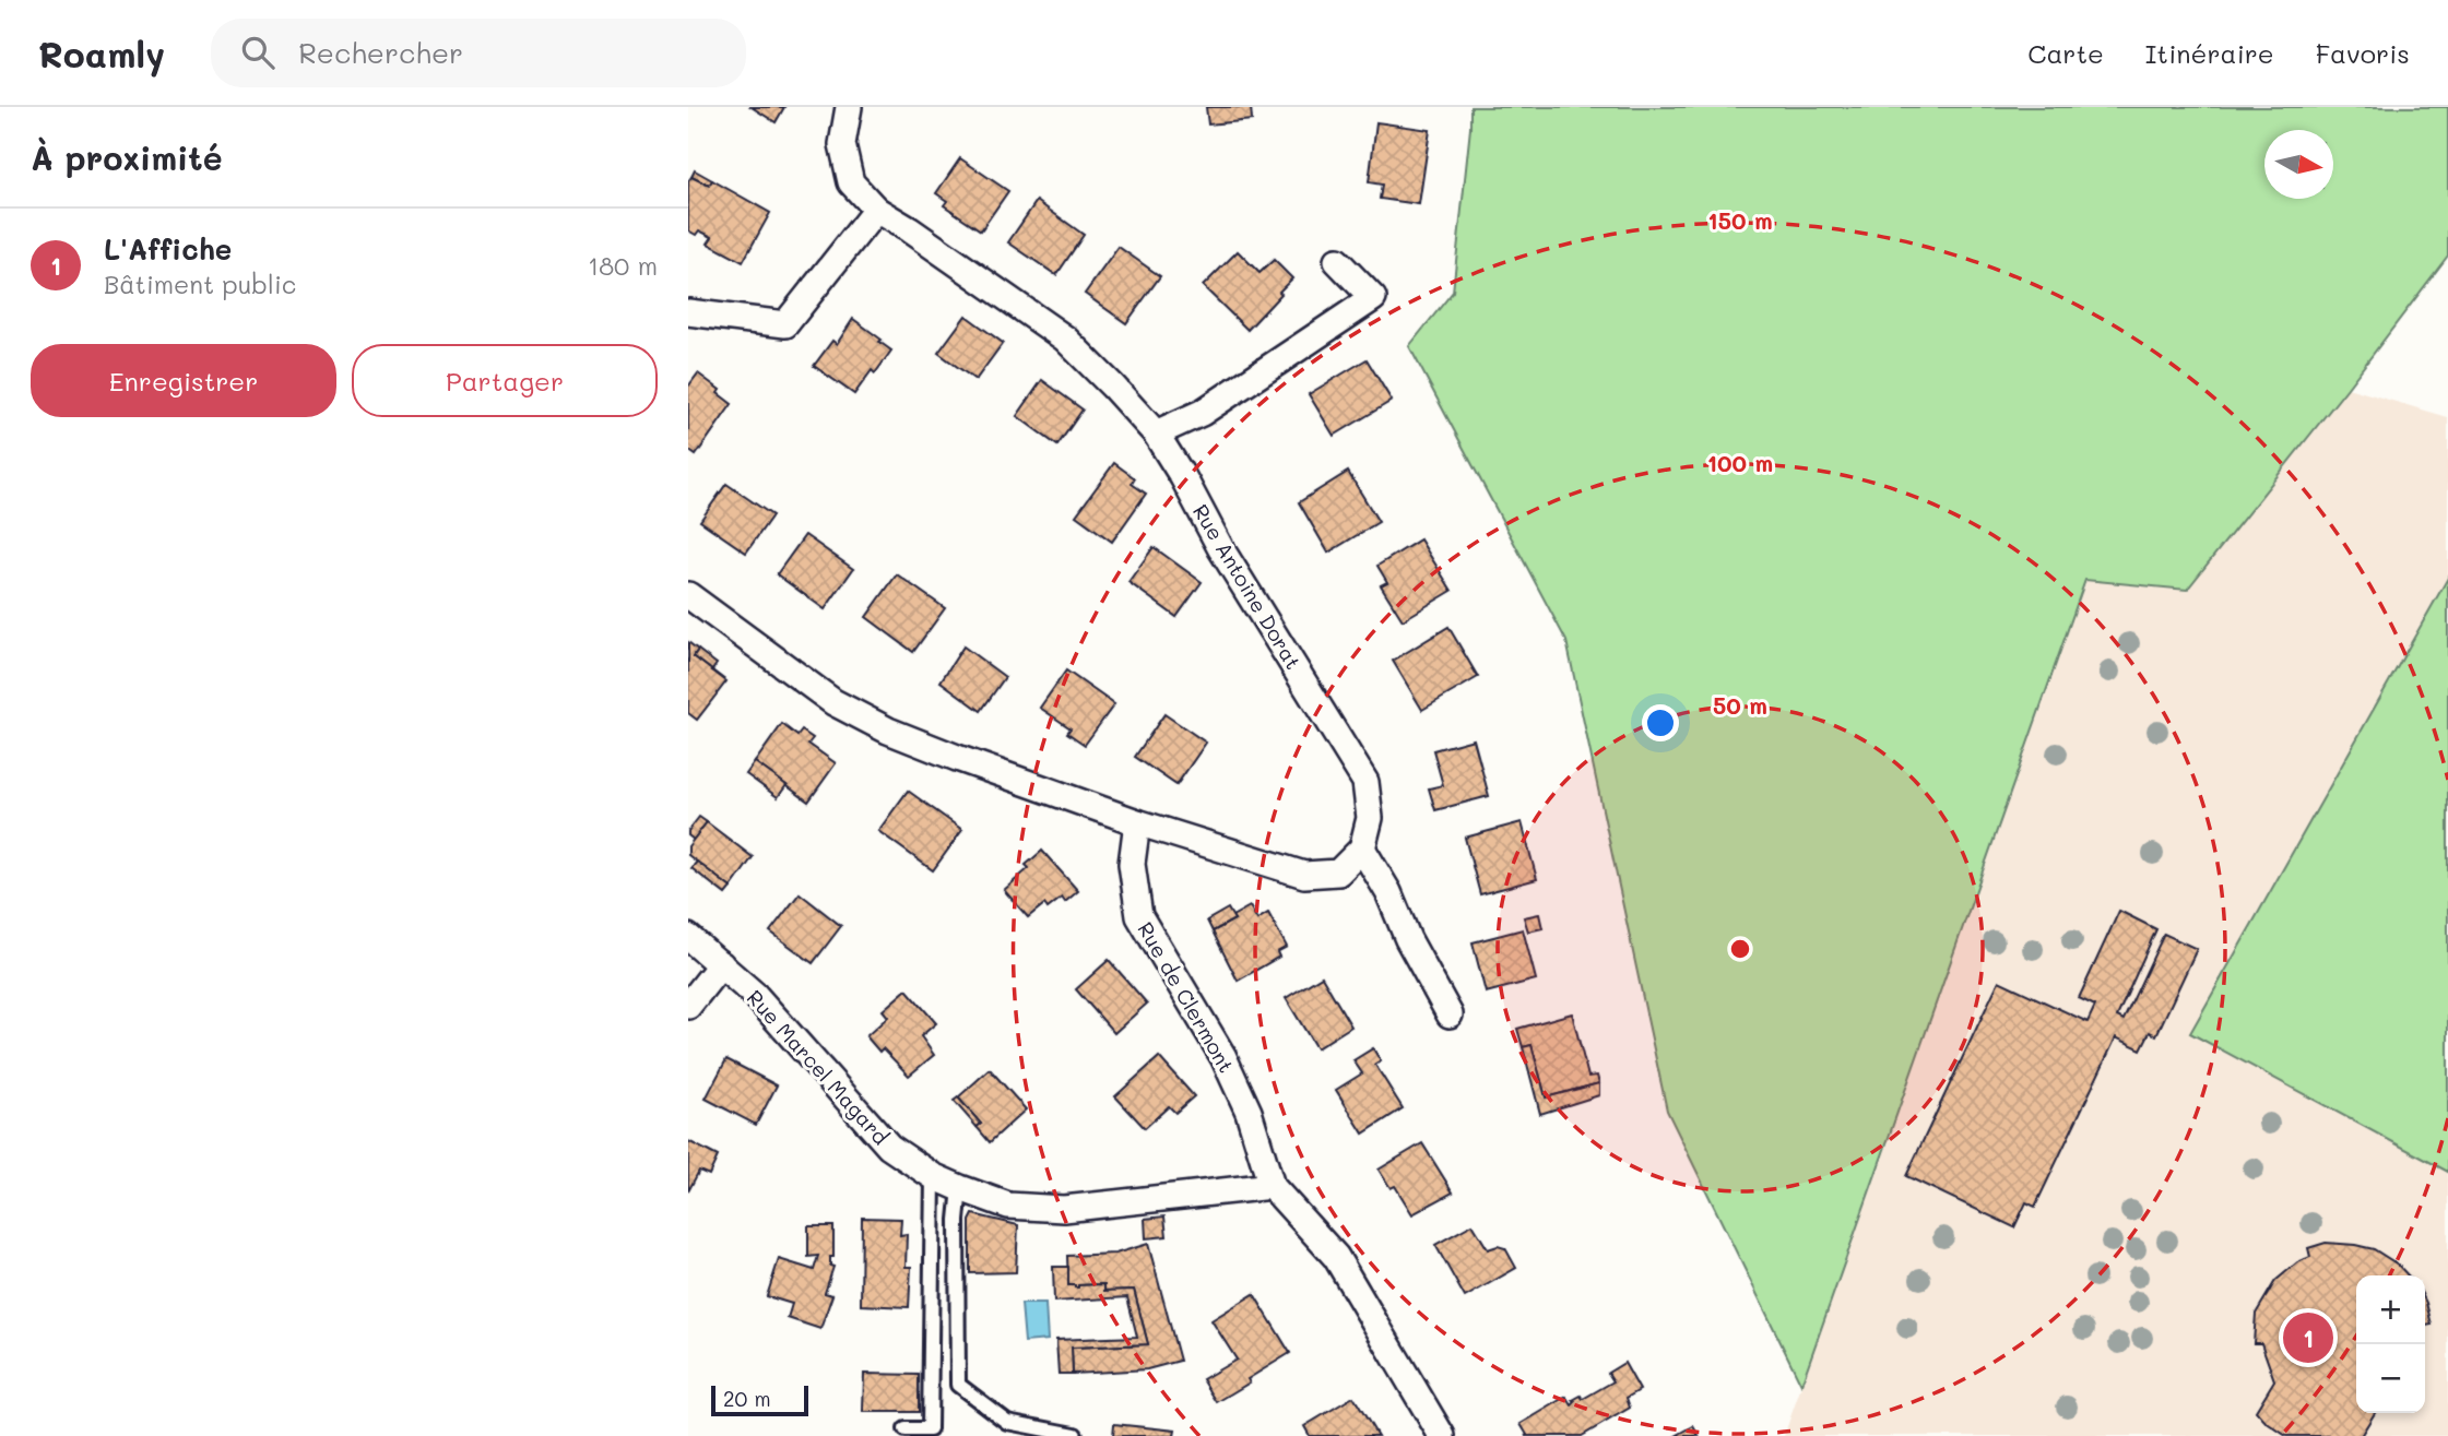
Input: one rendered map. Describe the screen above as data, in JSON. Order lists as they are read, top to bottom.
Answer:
{
  "streets": {
    "street": ["Rue Antoine Dorat", "Rue de Clermont", "Rue Marcel Magard"]
  },
  "crossings": [
    ["Rue de Clermont", "Rue Marcel Magard"]
  ],
  "scale_bar": "20 m",
  "north": "right",
  "page": {
    "header": "Roamly",
    "search": "Rechercher",
    "nav": ["Carte", "Itinéraire", "Favoris"],
    "heading": "À proximité",
    "list": [
      {
        "mark": "1",
        "name": "L'Affiche",
        "note": "Bâtiment public",
        "value": "180 m"
      }
    ],
    "buttons": ["Enregistrer", "Partager"],
    "map_buttons": ["+", "−"],
    "pins": "1",
    "scale": "20 m"
  },
  "rings": ["150 m", "100 m", "50 m"]
}
